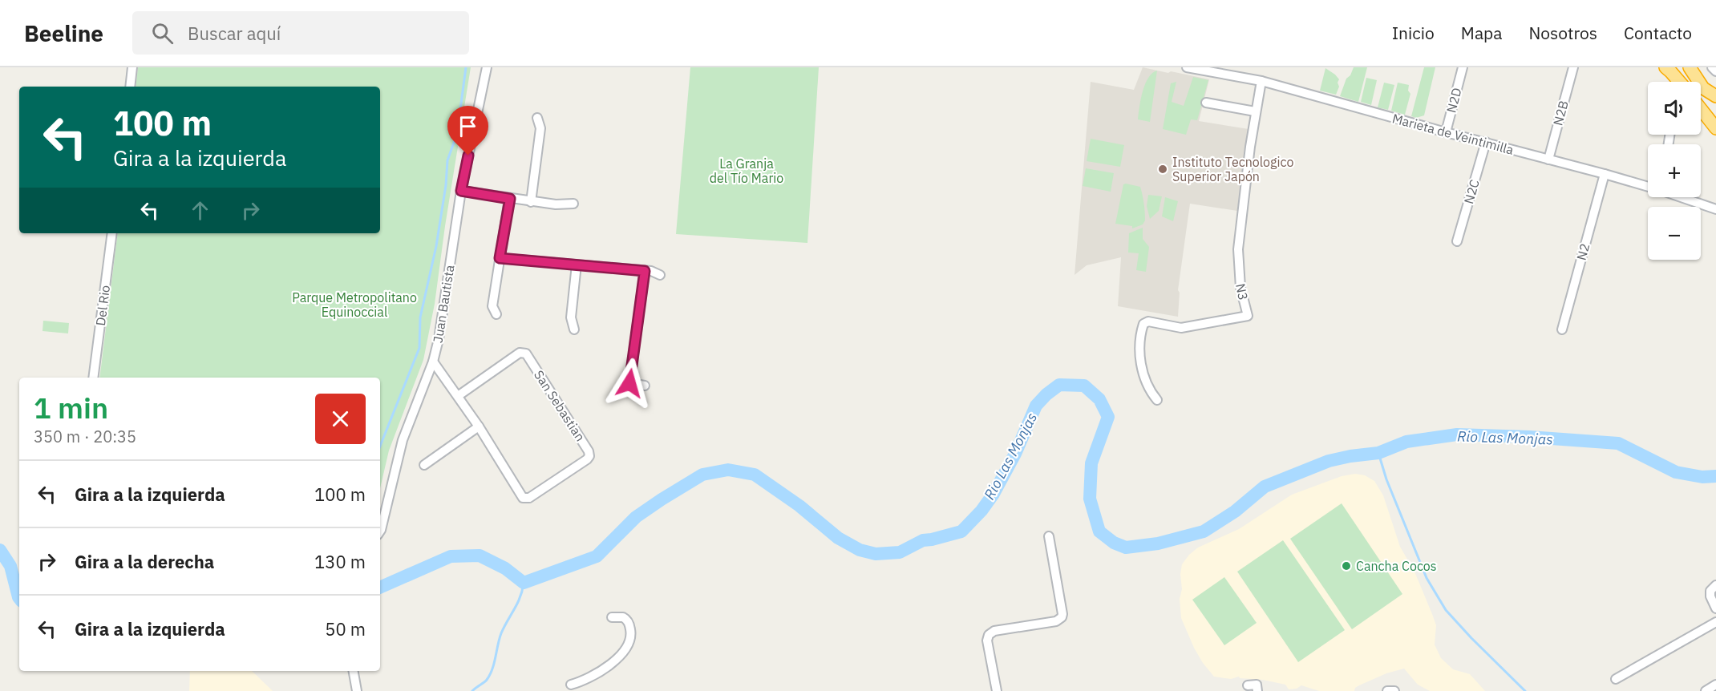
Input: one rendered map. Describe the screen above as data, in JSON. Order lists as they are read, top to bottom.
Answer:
{
  "streets": {
    "street": [
      "N2D",
      "N2B",
      "Marieta de Veintimilla",
      "N2C",
      "N2",
      "N3",
      "Juan Bautista",
      "Del Rio",
      "San Sebastian"
    ]
  },
  "crossings": [
    ["N2D", "Marieta de Veintimilla"],
    ["N2B", "Marieta de Veintimilla"],
    ["Marieta de Veintimilla", "N2C"],
    ["Marieta de Veintimilla", "N2"],
    ["Marieta de Veintimilla", "N3"],
    ["Juan Bautista", "San Sebastian"]
  ],
  "water": ["Rio Las Monjas"],
  "parks": ["La Granja del Tío Mario", "Parque Metropolitano Equinoccial"],
  "places": ["Instituto Tecnologico Superior Japón", "Cancha Cocos"],
  "page": {
    "header": "Beeline",
    "search": "Buscar aquí",
    "nav": [
      "Inicio",
      "Mapa",
      "Nosotros",
      "Contacto"
    ],
    "map_buttons": ["+", "−"],
    "turn": ["100 m", "Gira a la izquierda"],
    "heading": ["1 min", "350 m · 20:35"],
    "list": [
      {
        "name": "Gira a la izquierda",
        "value": "100 m"
      },
      {
        "name": "Gira a la derecha",
        "value": "130 m"
      },
      {
        "name": "Gira a la izquierda",
        "value": "50 m"
      }
    ]
  }
}
